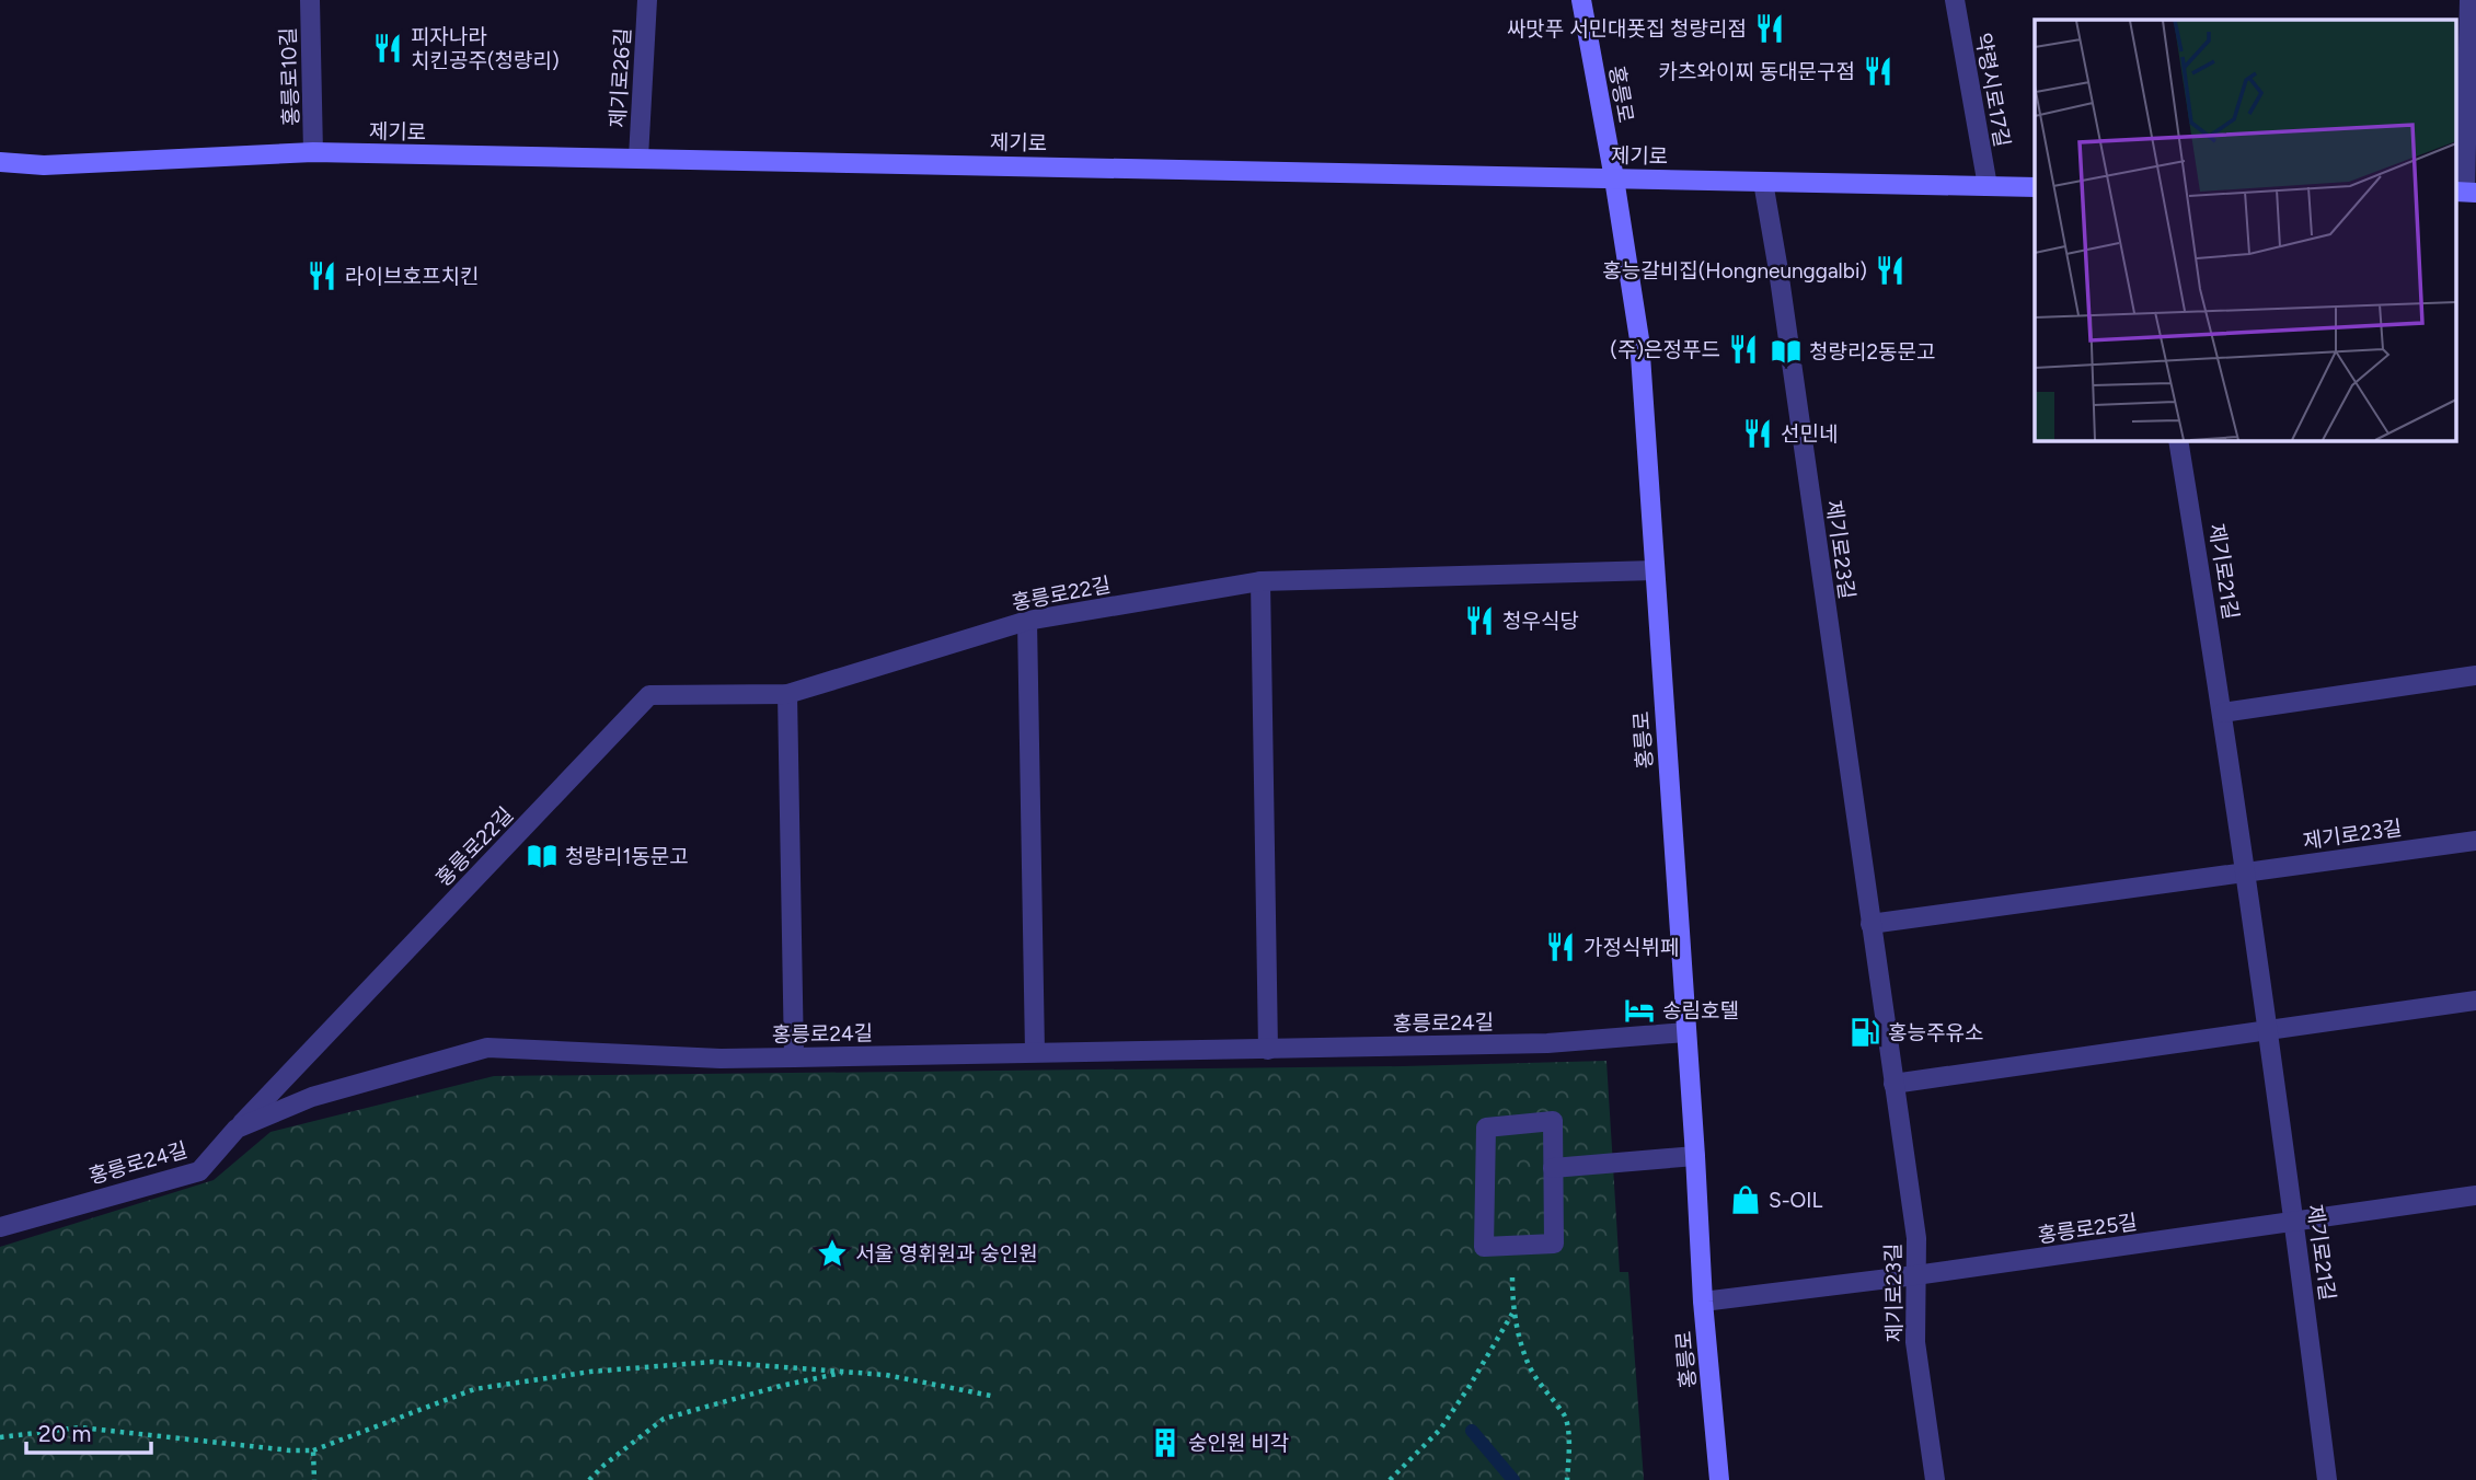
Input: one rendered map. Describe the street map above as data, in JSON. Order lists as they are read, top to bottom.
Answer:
{
  "streets": {
    "main road": ["홍릉로", "제기로"],
    "street": [
      "홍릉로10길",
      "제기로26길",
      "약령시로17길",
      "제기로23길",
      "제기로21길",
      "홍릉로22길",
      "홍릉로24길",
      "홍릉로25길"
    ]
  },
  "crossings": [
    ["홍릉로10길", "제기로"],
    ["제기로26길", "제기로"],
    ["약령시로17길", "제기로"],
    ["홍릉로", "제기로"],
    ["홍릉로", "홍릉로22길"],
    ["홍릉로", "홍릉로24길"],
    ["홍릉로", "홍릉로25길"],
    ["제기로", "제기로23길"],
    ["제기로23길", "제기로21길"],
    ["제기로23길", "홍릉로25길"],
    ["제기로21길", "홍릉로25길"],
    ["홍릉로22길", "홍릉로24길"]
  ],
  "places": {
    "restaurant": [
      "싸맛푸 서민대폿집 청량리점",
      "피자나라 치킨공주(청량리)",
      "카츠와이찌 동대문구점",
      "홍능갈비집(Hongneunggalbi)",
      "라이브호프치킨",
      "(주)은정푸드",
      "선민네",
      "청우식당",
      "가정식뷔페"
    ],
    "library": ["청량리2동문고", "청량리1동문고"],
    "hotel": ["송림호텔"],
    "fuel station": ["홍능주유소"],
    "shop": ["S-OIL"],
    "place": ["서울 영휘원과 숭인원"],
    "building": ["숭인원 비각"]
  },
  "scale_bar": "20 m"
}
